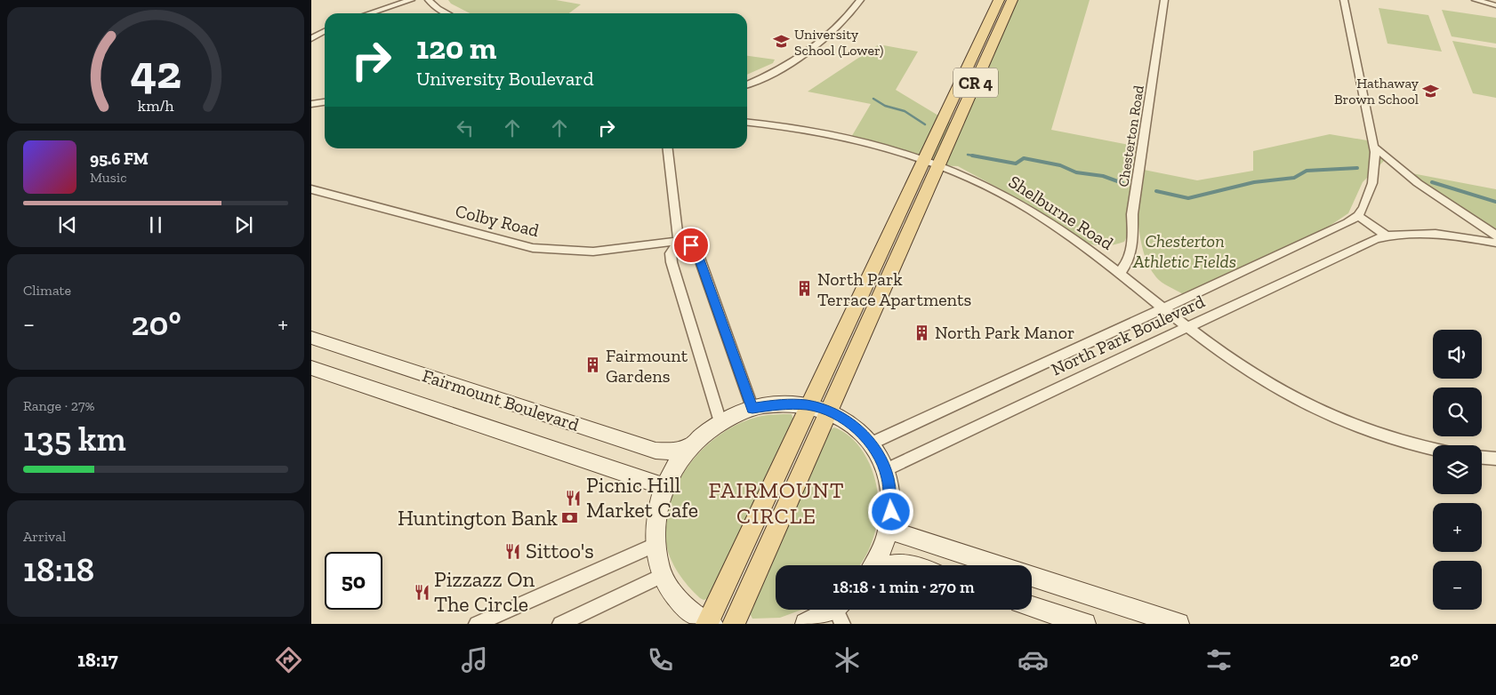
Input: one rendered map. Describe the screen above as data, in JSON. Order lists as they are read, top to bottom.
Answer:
{
  "streets": {
    "main road": ["CR 4", "Fairmount Boulevard"],
    "street": [
      "Chesterton Road",
      "Shelburne Road",
      "Colby Road",
      "North Park Boulevard"
    ]
  },
  "crossings": [
    ["CR 4", "Shelburne Road"],
    ["Chesterton Road", "Shelburne Road"],
    ["Shelburne Road", "North Park Boulevard"]
  ],
  "districts": ["FAIRMOUNT CIRCLE"],
  "parks": ["Chesterton Athletic Fields"],
  "places": {
    "school or university": ["University School (Lower)", "Hathaway Brown School"],
    "building": ["North Park Terrace Apartments", "North Park Manor", "Fairmount Gardens"],
    "restaurant": ["Picnic Hill Market Cafe", "Sittoo's", "Pizzazz On The Circle"],
    "bank": ["Huntington Bank"]
  },
  "page": {
    "turn": ["120 m", "University Boulevard"],
    "song": ["95.6 FM", "Music"],
    "tile": [
      "Climate",
      ["Range · 27%", "135 km"],
      ["Arrival", "18:18"]
    ],
    "heat": ["−", "20°", "+"],
    "map_buttons": ["+", "−"],
    "limit": "50",
    "trip": "18:18 · 1 min · 270 m",
    "tabs": ["18:17", "20°"],
    "gauge": ["42", "km/h"]
  }
}
